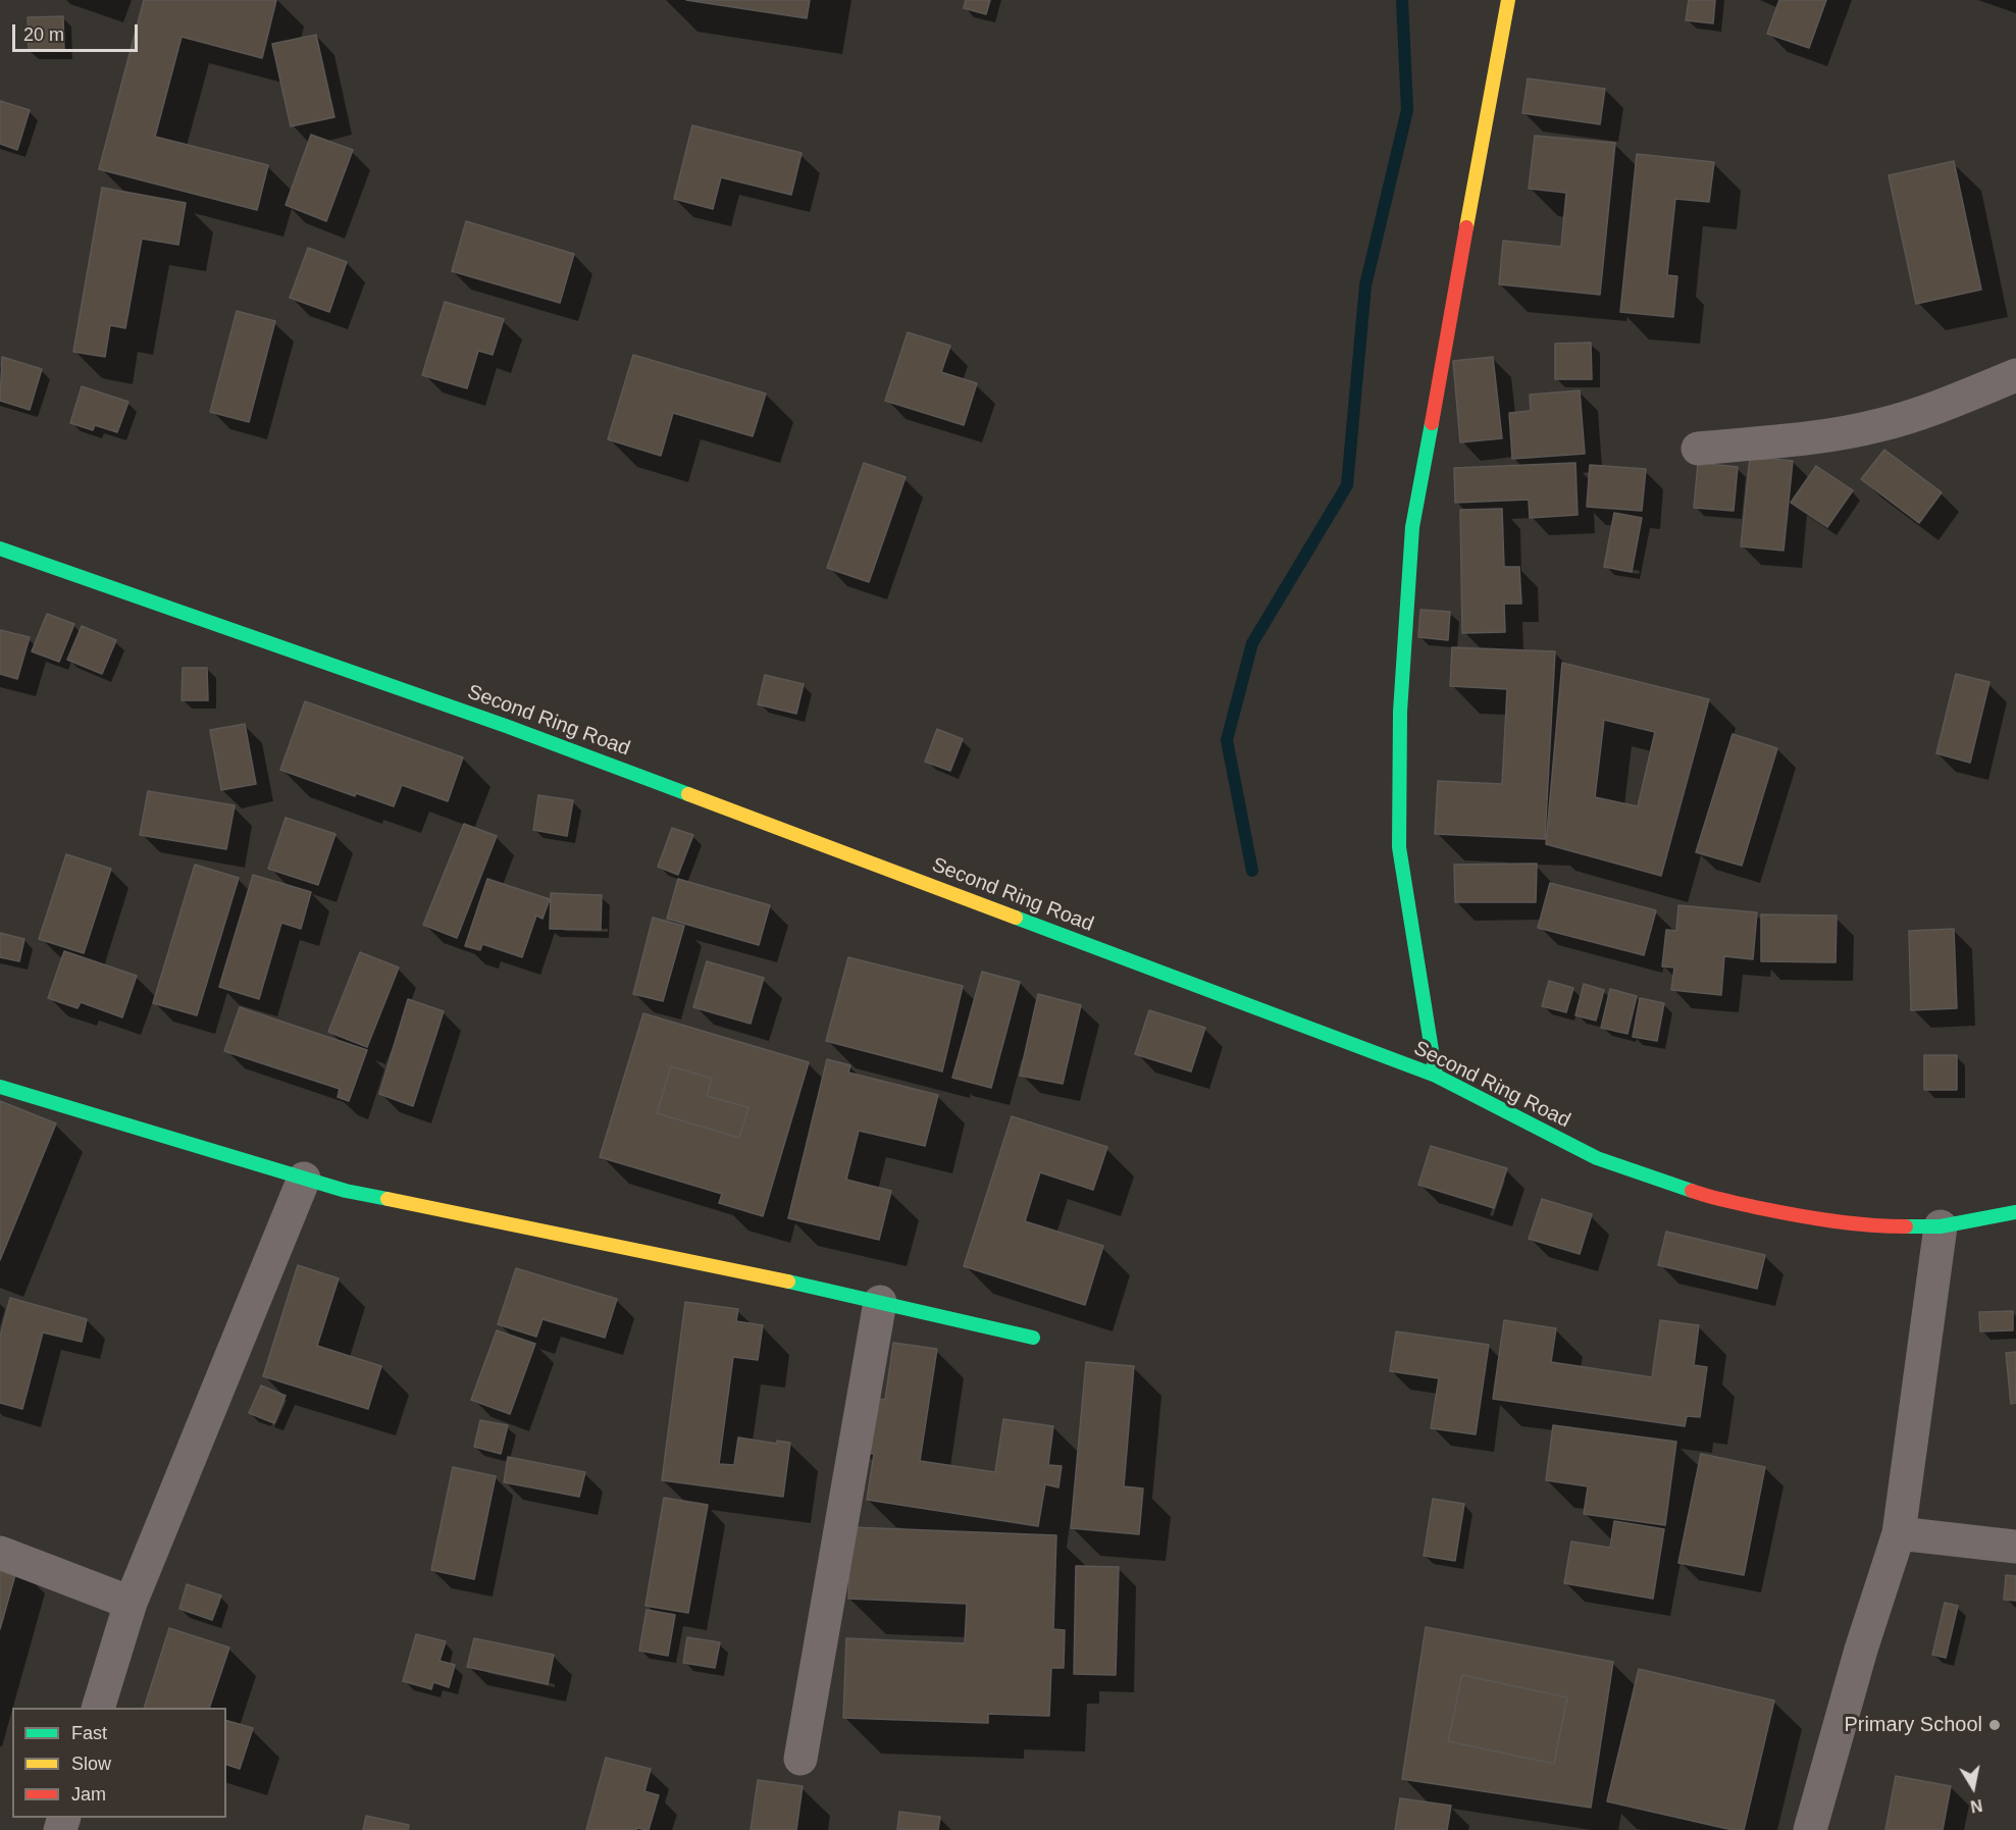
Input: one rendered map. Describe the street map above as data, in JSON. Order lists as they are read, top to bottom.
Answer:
{
  "streets": {
    "street": ["Second Ring Road"]
  },
  "places": ["Primary School"],
  "legend": ["Fast", "Slow", "Jam"],
  "scale_bar": "20 m",
  "north": "bottom"
}
